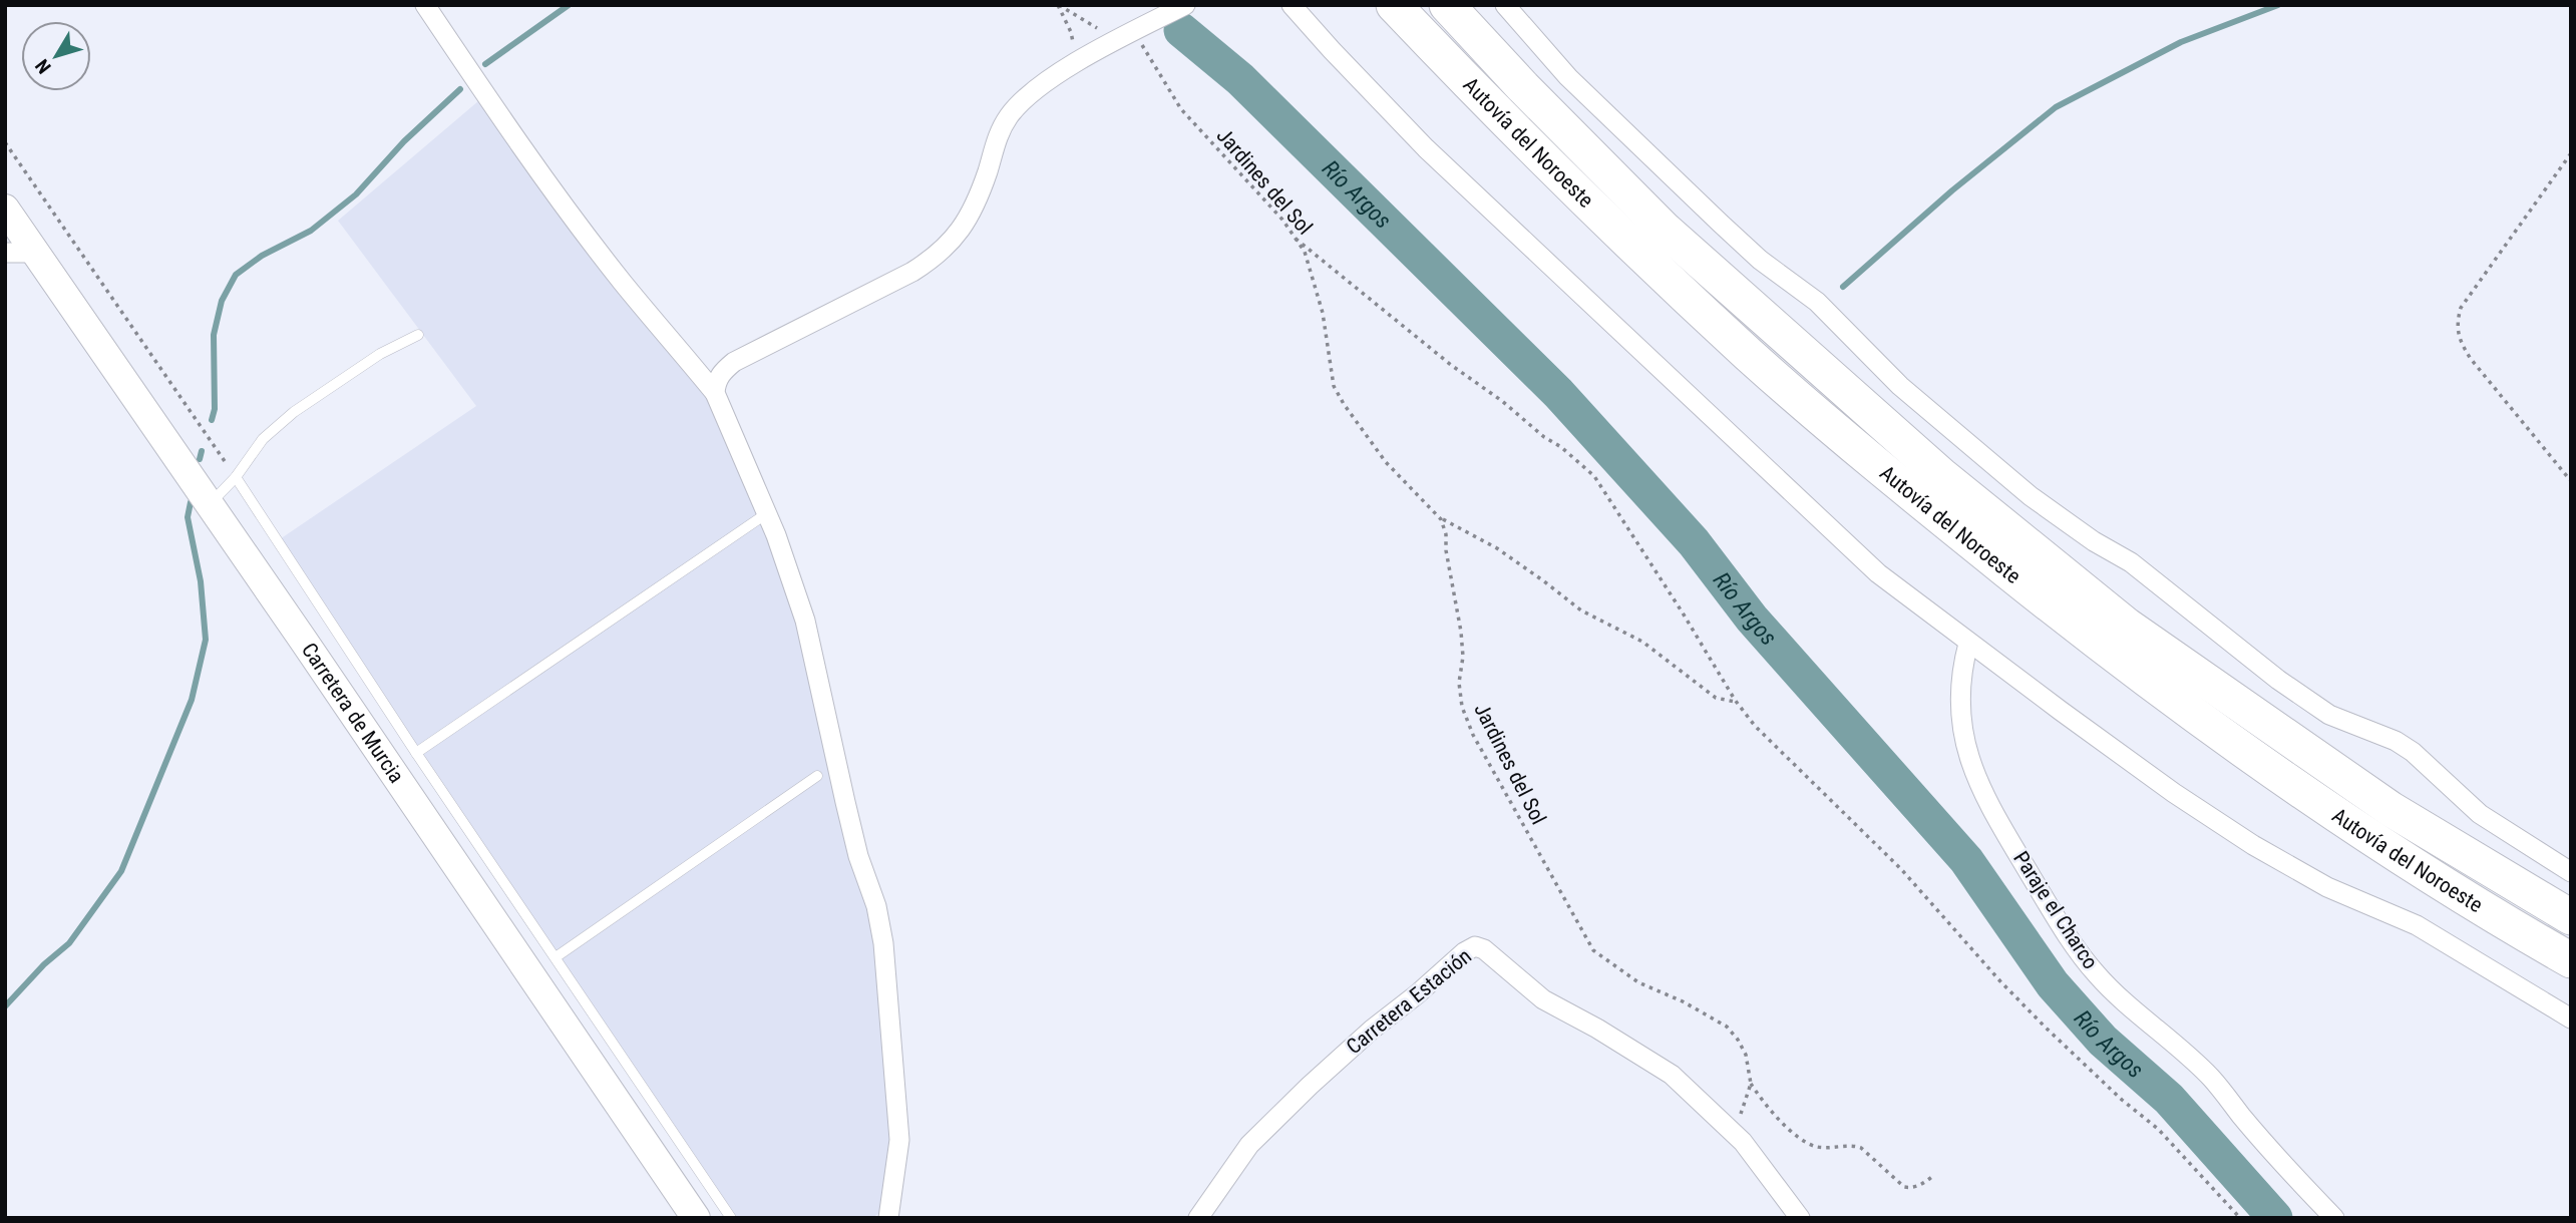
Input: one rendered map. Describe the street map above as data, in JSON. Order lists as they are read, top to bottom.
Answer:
{
  "streets": {
    "highway": ["Autovía del Noroeste"],
    "main road": ["Carretera de Murcia"],
    "street": ["Paraje el Charco", "Carretera Estación"],
    "path": ["Jardines del Sol"]
  },
  "water": ["Río Argos"],
  "north": "bottom left"
}
